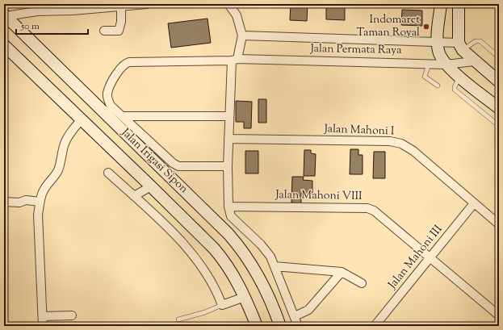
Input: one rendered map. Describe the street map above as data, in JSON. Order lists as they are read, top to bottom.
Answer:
{
  "streets": {
    "street": [
      "Jalan Permata Raya",
      "Jalan Mahoni I",
      "Jalan Irigasi Sipon",
      "Jalan Mahoni VIII",
      "Jalan Mahoni III"
    ]
  },
  "crossings": [
    ["Jalan Mahoni I", "Jalan Mahoni III"],
    ["Jalan Mahoni VIII", "Jalan Mahoni III"]
  ],
  "places": ["Indomaret Taman Royal"],
  "scale_bar": "50 m"
}
